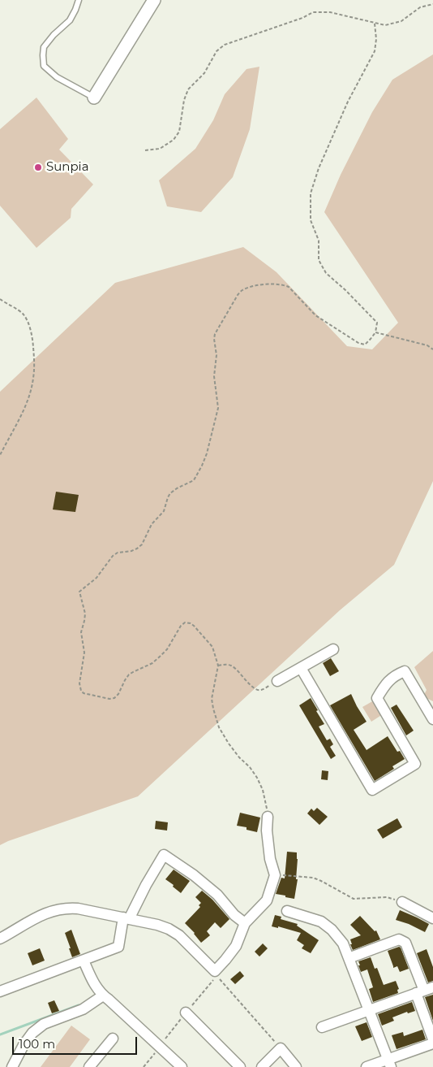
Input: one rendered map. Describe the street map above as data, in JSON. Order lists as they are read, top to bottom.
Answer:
{
  "places": ["Sunpia"],
  "scale_bar": "100 m"
}
